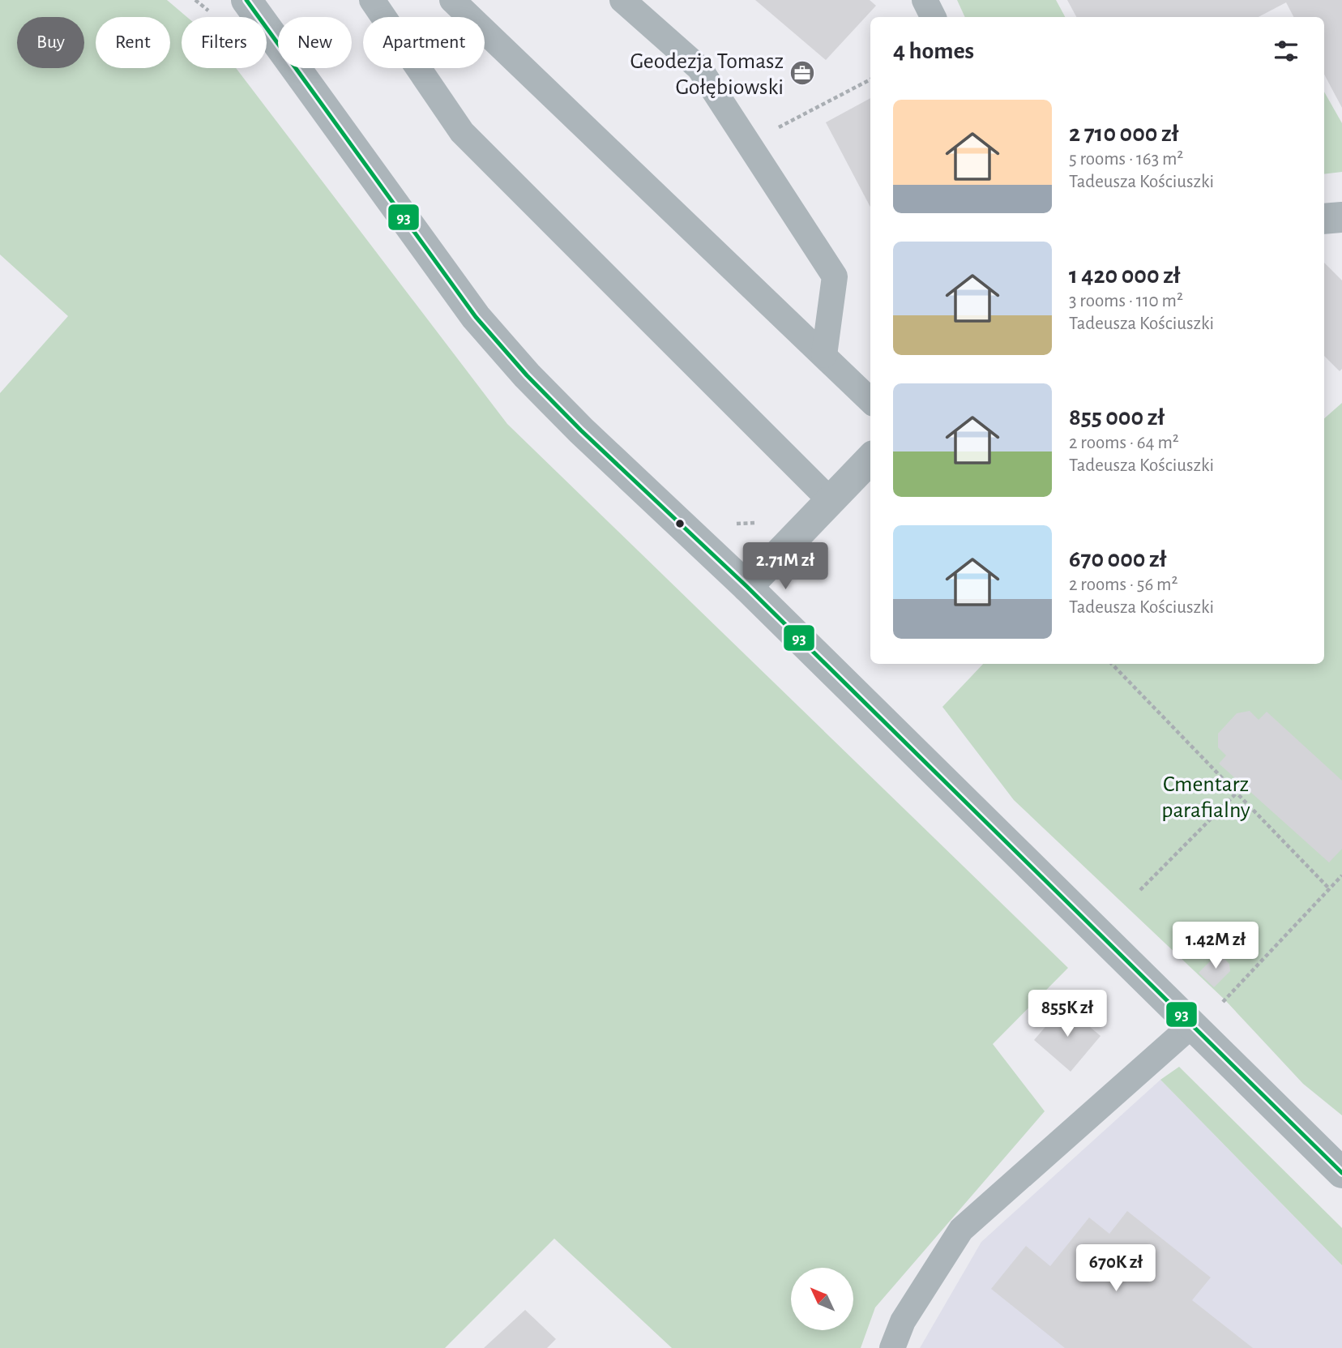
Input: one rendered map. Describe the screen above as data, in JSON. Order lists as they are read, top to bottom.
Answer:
{
  "parks": ["Cmentarz parafialny"],
  "places": {
    "office": ["Geodezja Tomasz Gołębiowski"]
  },
  "lines": ["transit line 93"],
  "north": "top left",
  "page": {
    "chip": [
      "Buy",
      "Rent",
      "Filters",
      "New",
      "Apartment"
    ],
    "heading": "4 homes",
    "list": [
      {
        "name": "2 710 000 zł",
        "note": "5 rooms · 163 m² · Tadeusza Kościuszki"
      },
      {
        "name": "1 420 000 zł",
        "note": "3 rooms · 110 m² · Tadeusza Kościuszki"
      },
      {
        "name": "855 000 zł",
        "note": "2 rooms · 64 m² · Tadeusza Kościuszki"
      },
      {
        "name": "670 000 zł",
        "note": "2 rooms · 56 m² · Tadeusza Kościuszki"
      }
    ],
    "price": [
      "2.71M zł",
      "1.42M zł",
      "855K zł",
      "670K zł"
    ]
  }
}
